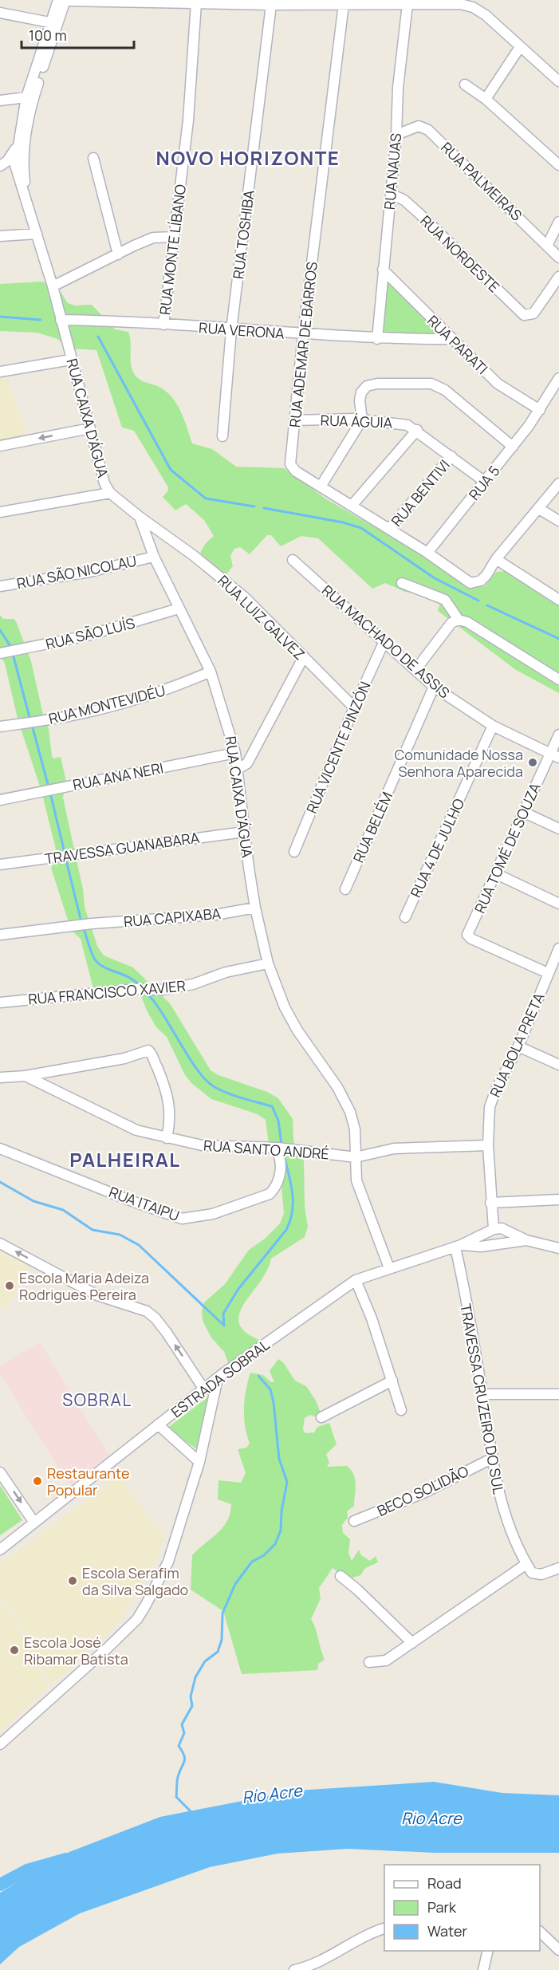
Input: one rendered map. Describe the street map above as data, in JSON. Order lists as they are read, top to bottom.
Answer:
{
  "streets": {
    "street": [
      "RUA NAUAS",
      "RUA PALMEIRAS",
      "RUA TOSHIBA",
      "RUA MONTE LÍBANO",
      "RUA NORDESTE",
      "RUA VERONA",
      "RUA ADEMAR DE BARROS",
      "RUA PARATI",
      "RUA CAIXA D'ÁGUA",
      "RUA ÁGUIA",
      "RUA 5",
      "RUA BENTIVI",
      "RUA SÃO NICOLAU",
      "RUA LUIZ GALVEZ",
      "RUA SÃO LUÍS",
      "RUA MACHADO DE ASSIS",
      "RUA MONTEVIDÉU",
      "RUA VICENTE PINZÓN",
      "RUA ANA NERI",
      "RUA BELÉM",
      "TRAVESSA GUANABARA",
      "RUA 4 DE JULHO",
      "RUA TOMÉ DE SOUZA",
      "RUA CAPIXABA",
      "RUA FRANCISCO XAVIER",
      "RUA BOLA PRETA",
      "RUA SANTO ANDRÉ",
      "RUA ITAIPU",
      "ESTRADA SOBRAL",
      "TRAVESSA CRUZEIRO DO SUL",
      "BECO SOLIDÃO"
    ]
  },
  "crossings": [
    ["RUA NAUAS", "RUA PALMEIRAS"],
    ["RUA NAUAS", "RUA NORDESTE"],
    ["RUA NAUAS", "RUA VERONA"],
    ["RUA NAUAS", "RUA PARATI"],
    ["RUA TOSHIBA", "RUA VERONA"],
    ["RUA MONTE LÍBANO", "RUA VERONA"],
    ["RUA VERONA", "RUA ADEMAR DE BARROS"],
    ["RUA VERONA", "RUA PARATI"],
    ["RUA VERONA", "RUA CAIXA D'ÁGUA"],
    ["RUA ADEMAR DE BARROS", "RUA ÁGUIA"],
    ["RUA ADEMAR DE BARROS", "RUA 5"],
    ["RUA ADEMAR DE BARROS", "RUA BENTIVI"],
    ["RUA PARATI", "RUA 5"],
    ["RUA CAIXA D'ÁGUA", "RUA SÃO NICOLAU"],
    ["RUA CAIXA D'ÁGUA", "RUA LUIZ GALVEZ"],
    ["RUA CAIXA D'ÁGUA", "RUA SÃO LUÍS"],
    ["RUA CAIXA D'ÁGUA", "RUA MONTEVIDÉU"],
    ["RUA CAIXA D'ÁGUA", "RUA ANA NERI"],
    ["RUA CAIXA D'ÁGUA", "TRAVESSA GUANABARA"],
    ["RUA CAIXA D'ÁGUA", "RUA CAPIXABA"],
    ["RUA CAIXA D'ÁGUA", "RUA FRANCISCO XAVIER"],
    ["RUA CAIXA D'ÁGUA", "RUA SANTO ANDRÉ"],
    ["RUA CAIXA D'ÁGUA", "ESTRADA SOBRAL"],
    ["RUA ÁGUIA", "RUA 5"],
    ["RUA ÁGUIA", "RUA BENTIVI"],
    ["RUA LUIZ GALVEZ", "RUA VICENTE PINZÓN"],
    ["RUA MACHADO DE ASSIS", "RUA VICENTE PINZÓN"],
    ["RUA MACHADO DE ASSIS", "RUA BELÉM"],
    ["RUA MACHADO DE ASSIS", "RUA 4 DE JULHO"],
    ["RUA MACHADO DE ASSIS", "RUA TOMÉ DE SOUZA"],
    ["RUA TOMÉ DE SOUZA", "RUA BOLA PRETA"],
    ["RUA BOLA PRETA", "RUA SANTO ANDRÉ"],
    ["RUA BOLA PRETA", "ESTRADA SOBRAL"],
    ["RUA SANTO ANDRÉ", "RUA ITAIPU"],
    ["ESTRADA SOBRAL", "TRAVESSA CRUZEIRO DO SUL"],
    ["TRAVESSA CRUZEIRO DO SUL", "BECO SOLIDÃO"]
  ],
  "districts": ["NOVO HORIZONTE", "PALHEIRAL", "SOBRAL"],
  "water": ["Río Acre", "Rio Acre"],
  "places": [
    "Comunidade Nossa Senhora Aparecida",
    "Escola Maria Adeiza Rodrigues Pereira",
    "Restaurante Popular",
    "Escola Serafim da Silva Salgado",
    "Escola José Ribamar Batista"
  ],
  "legend": ["Road", "Park", "Water"],
  "scale_bar": "100 m"
}
